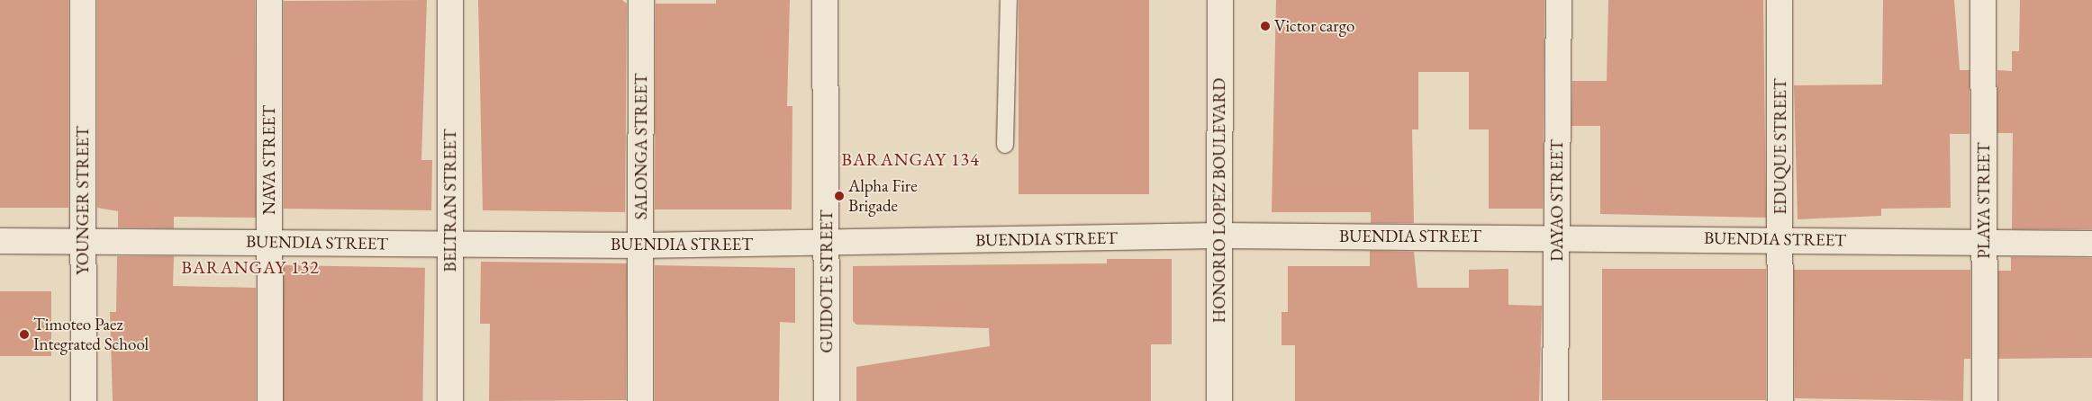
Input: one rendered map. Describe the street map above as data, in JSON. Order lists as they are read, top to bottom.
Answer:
{
  "streets": {
    "street": [
      "SALONGA STREET",
      "EDUQUE STREET",
      "NAVA STREET",
      "YOUNGER STREET",
      "BELTRAN STREET",
      "HONORIO LOPEZ BOULEVARD",
      "DAYAO STREET",
      "PLAYA STREET",
      "BUENDIA STREET",
      "GUIDOTE STREET"
    ]
  },
  "crossings": [
    ["SALONGA STREET", "BUENDIA STREET"],
    ["EDUQUE STREET", "BUENDIA STREET"],
    ["NAVA STREET", "BUENDIA STREET"],
    ["YOUNGER STREET", "BUENDIA STREET"],
    ["BELTRAN STREET", "BUENDIA STREET"],
    ["HONORIO LOPEZ BOULEVARD", "BUENDIA STREET"],
    ["DAYAO STREET", "BUENDIA STREET"],
    ["PLAYA STREET", "BUENDIA STREET"],
    ["BUENDIA STREET", "GUIDOTE STREET"]
  ],
  "districts": ["BARANGAY 134", "BARANGAY 132"],
  "places": ["Victor cargo", "Alpha Fire Brigade", "Timoteo Paez Integrated School"]
}
